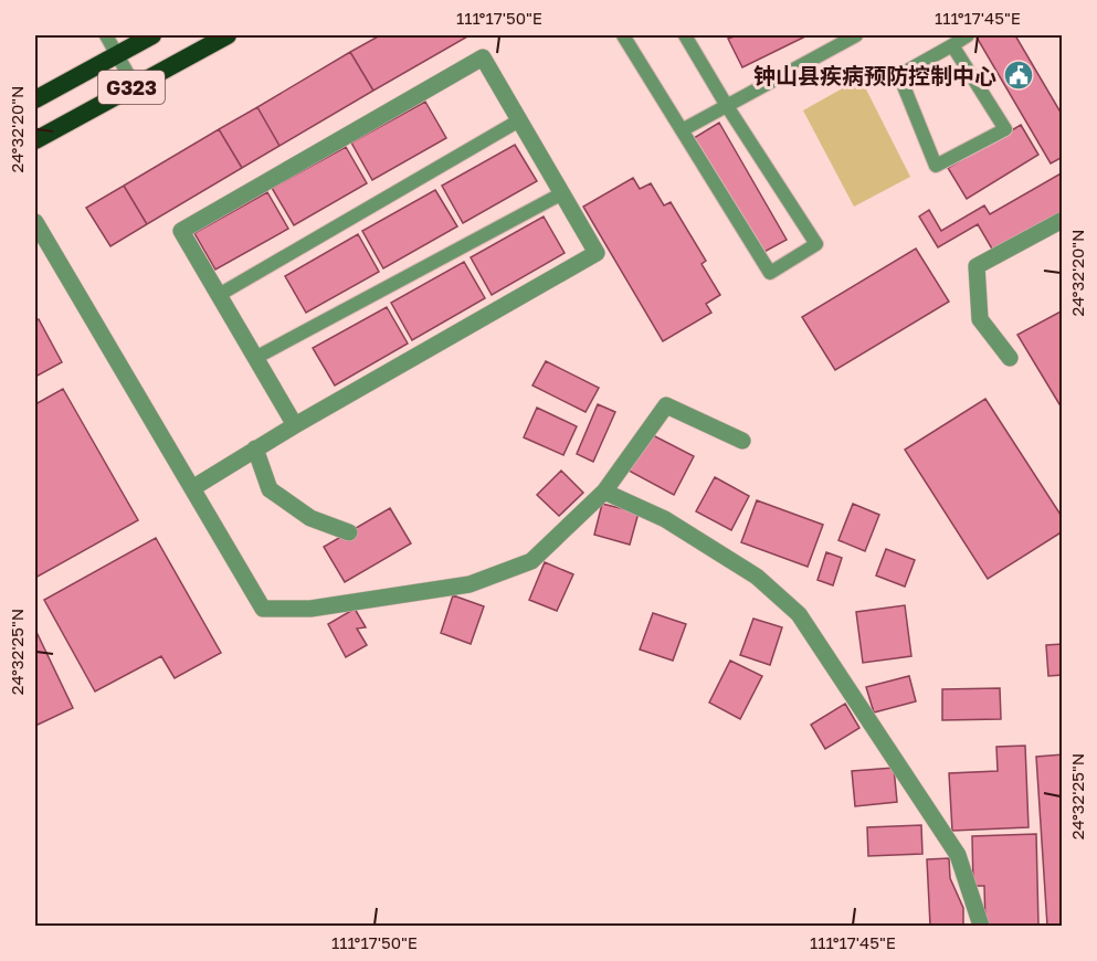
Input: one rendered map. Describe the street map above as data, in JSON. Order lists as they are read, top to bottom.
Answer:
{
  "streets": {
    "highway": ["G323"]
  },
  "places": {
    "public building": ["钟山县疾病预防控制中心"]
  },
  "coordinates": [
    "111°17'50\"E",
    "111°17'45\"E",
    "24°32'20\"N",
    "24°32'25\"N"
  ]
}
